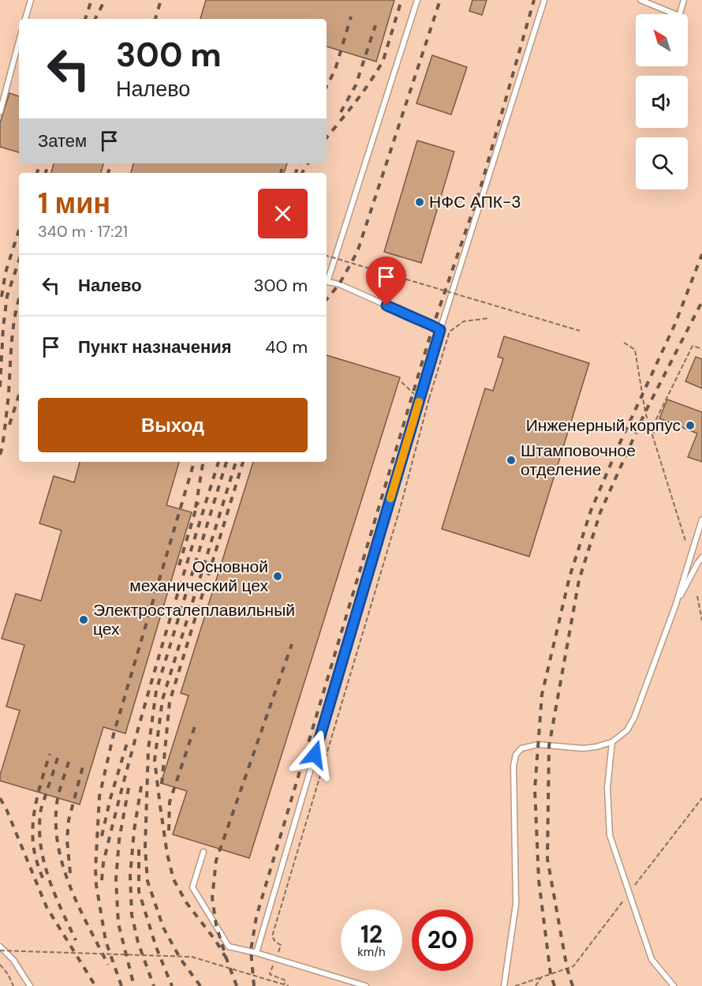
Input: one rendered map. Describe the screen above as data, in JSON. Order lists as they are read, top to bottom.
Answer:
{
  "places": [
    "НФС АПК-3",
    "Инженерный корпус",
    "Штамповочное отделение",
    "Основной механический цех",
    "Электросталеплавильный цех"
  ],
  "north": "top left",
  "page": {
    "turn": ["300 m", "Налево"],
    "then": "Затем",
    "heading": ["1 мин", "340 m · 17:21"],
    "list": [
      {
        "name": "Налево",
        "value": "300 m"
      },
      {
        "name": "Пункт назначения",
        "value": "40 m"
      }
    ],
    "buttons": "Выход",
    "speed": "12 km/h",
    "limit": "20"
  }
}
